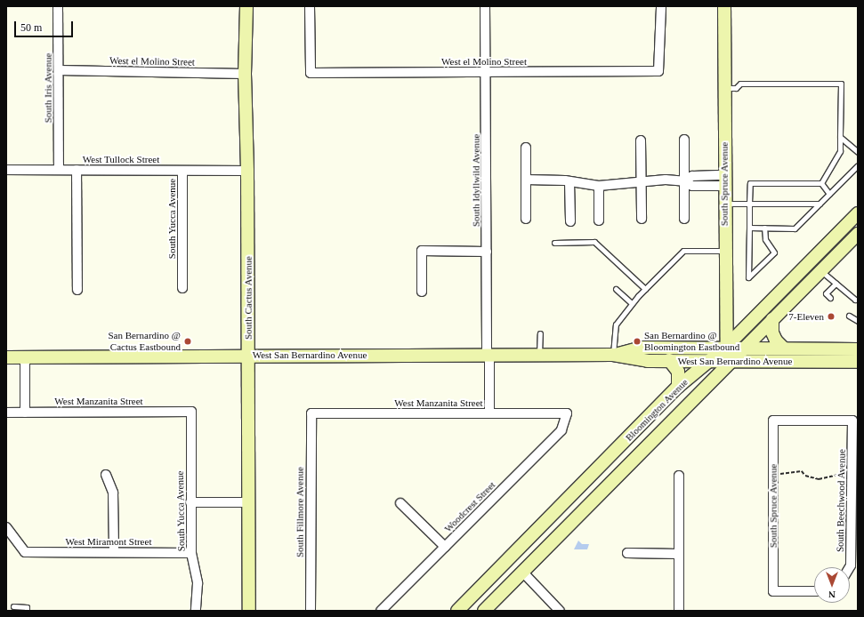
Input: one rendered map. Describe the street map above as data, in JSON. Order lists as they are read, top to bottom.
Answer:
{
  "streets": {
    "main road": [
      "South Spruce Avenue",
      "South Cactus Avenue",
      "West San Bernardino Avenue",
      "Bloomington Avenue"
    ],
    "street": [
      "West el Molino Street",
      "South Iris Avenue",
      "West Tullock Street",
      "South Idyllwild Avenue",
      "South Yucca Avenue",
      "West Manzanita Street",
      "South Beechwood Avenue",
      "Woodcrest Street",
      "South Fillmore Avenue",
      "West Miramont Street"
    ]
  },
  "crossings": [
    ["West el Molino Street", "South Iris Avenue"],
    ["West el Molino Street", "South Idyllwild Avenue"],
    ["West el Molino Street", "South Cactus Avenue"],
    ["South Iris Avenue", "West Tullock Street"],
    ["West Tullock Street", "South Yucca Avenue"],
    ["West Tullock Street", "South Cactus Avenue"],
    ["South Idyllwild Avenue", "West San Bernardino Avenue"],
    ["South Idyllwild Avenue", "West Manzanita Street"],
    ["South Spruce Avenue", "West San Bernardino Avenue"],
    ["South Spruce Avenue", "Bloomington Avenue"],
    ["South Spruce Avenue", "South Beechwood Avenue"],
    ["South Yucca Avenue", "West Manzanita Street"],
    ["South Yucca Avenue", "West Miramont Street"],
    ["South Cactus Avenue", "West San Bernardino Avenue"],
    ["West San Bernardino Avenue", "Bloomington Avenue"],
    ["West Manzanita Street", "Woodcrest Street"],
    ["West Manzanita Street", "South Fillmore Avenue"]
  ],
  "places": ["7-Eleven", "San Bernardino @ Cactus Eastbound", "San Bernardino @ Bloomington Eastbound"],
  "scale_bar": "50 m",
  "north": "bottom"
}
